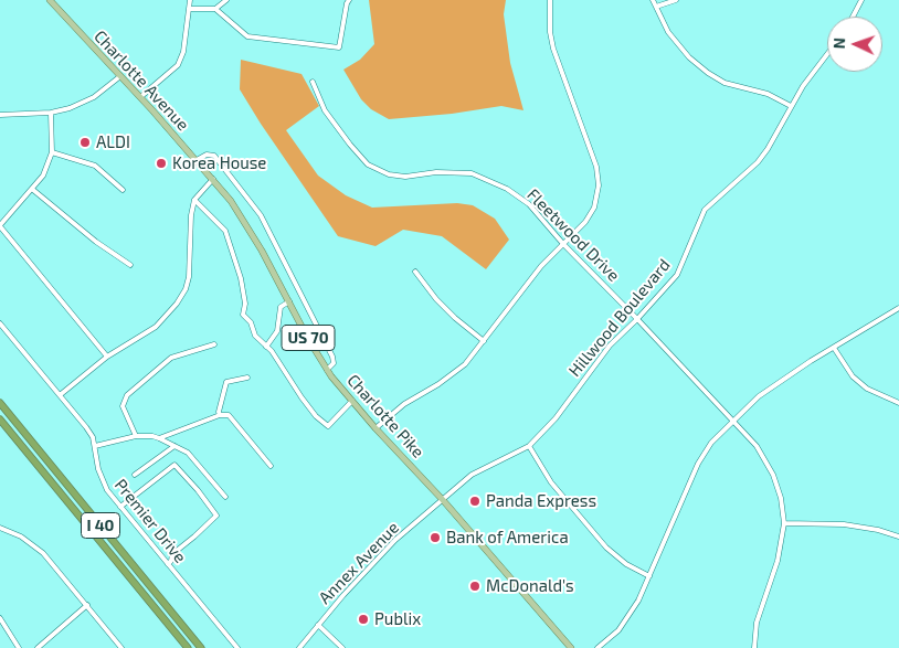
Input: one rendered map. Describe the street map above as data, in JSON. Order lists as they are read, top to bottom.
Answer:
{
  "streets": {
    "highway": ["I 40"],
    "main road": ["Charlotte Avenue", "US 70", "Charlotte Pike"],
    "street": [
      "Fleetwood Drive",
      "Hillwood Boulevard",
      "Premier Drive",
      "Annex Avenue"
    ]
  },
  "crossings": [
    ["Charlotte Avenue", "Charlotte Pike"],
    ["Fleetwood Drive", "Hillwood Boulevard"],
    ["Hillwood Boulevard", "Charlotte Pike"],
    ["Hillwood Boulevard", "Annex Avenue"],
    ["Charlotte Pike", "Annex Avenue"]
  ],
  "places": [
    "ALDI",
    "Korea House",
    "Panda Express",
    "Bank of America",
    "McDonald's",
    "Publix"
  ],
  "north": "left"
}
